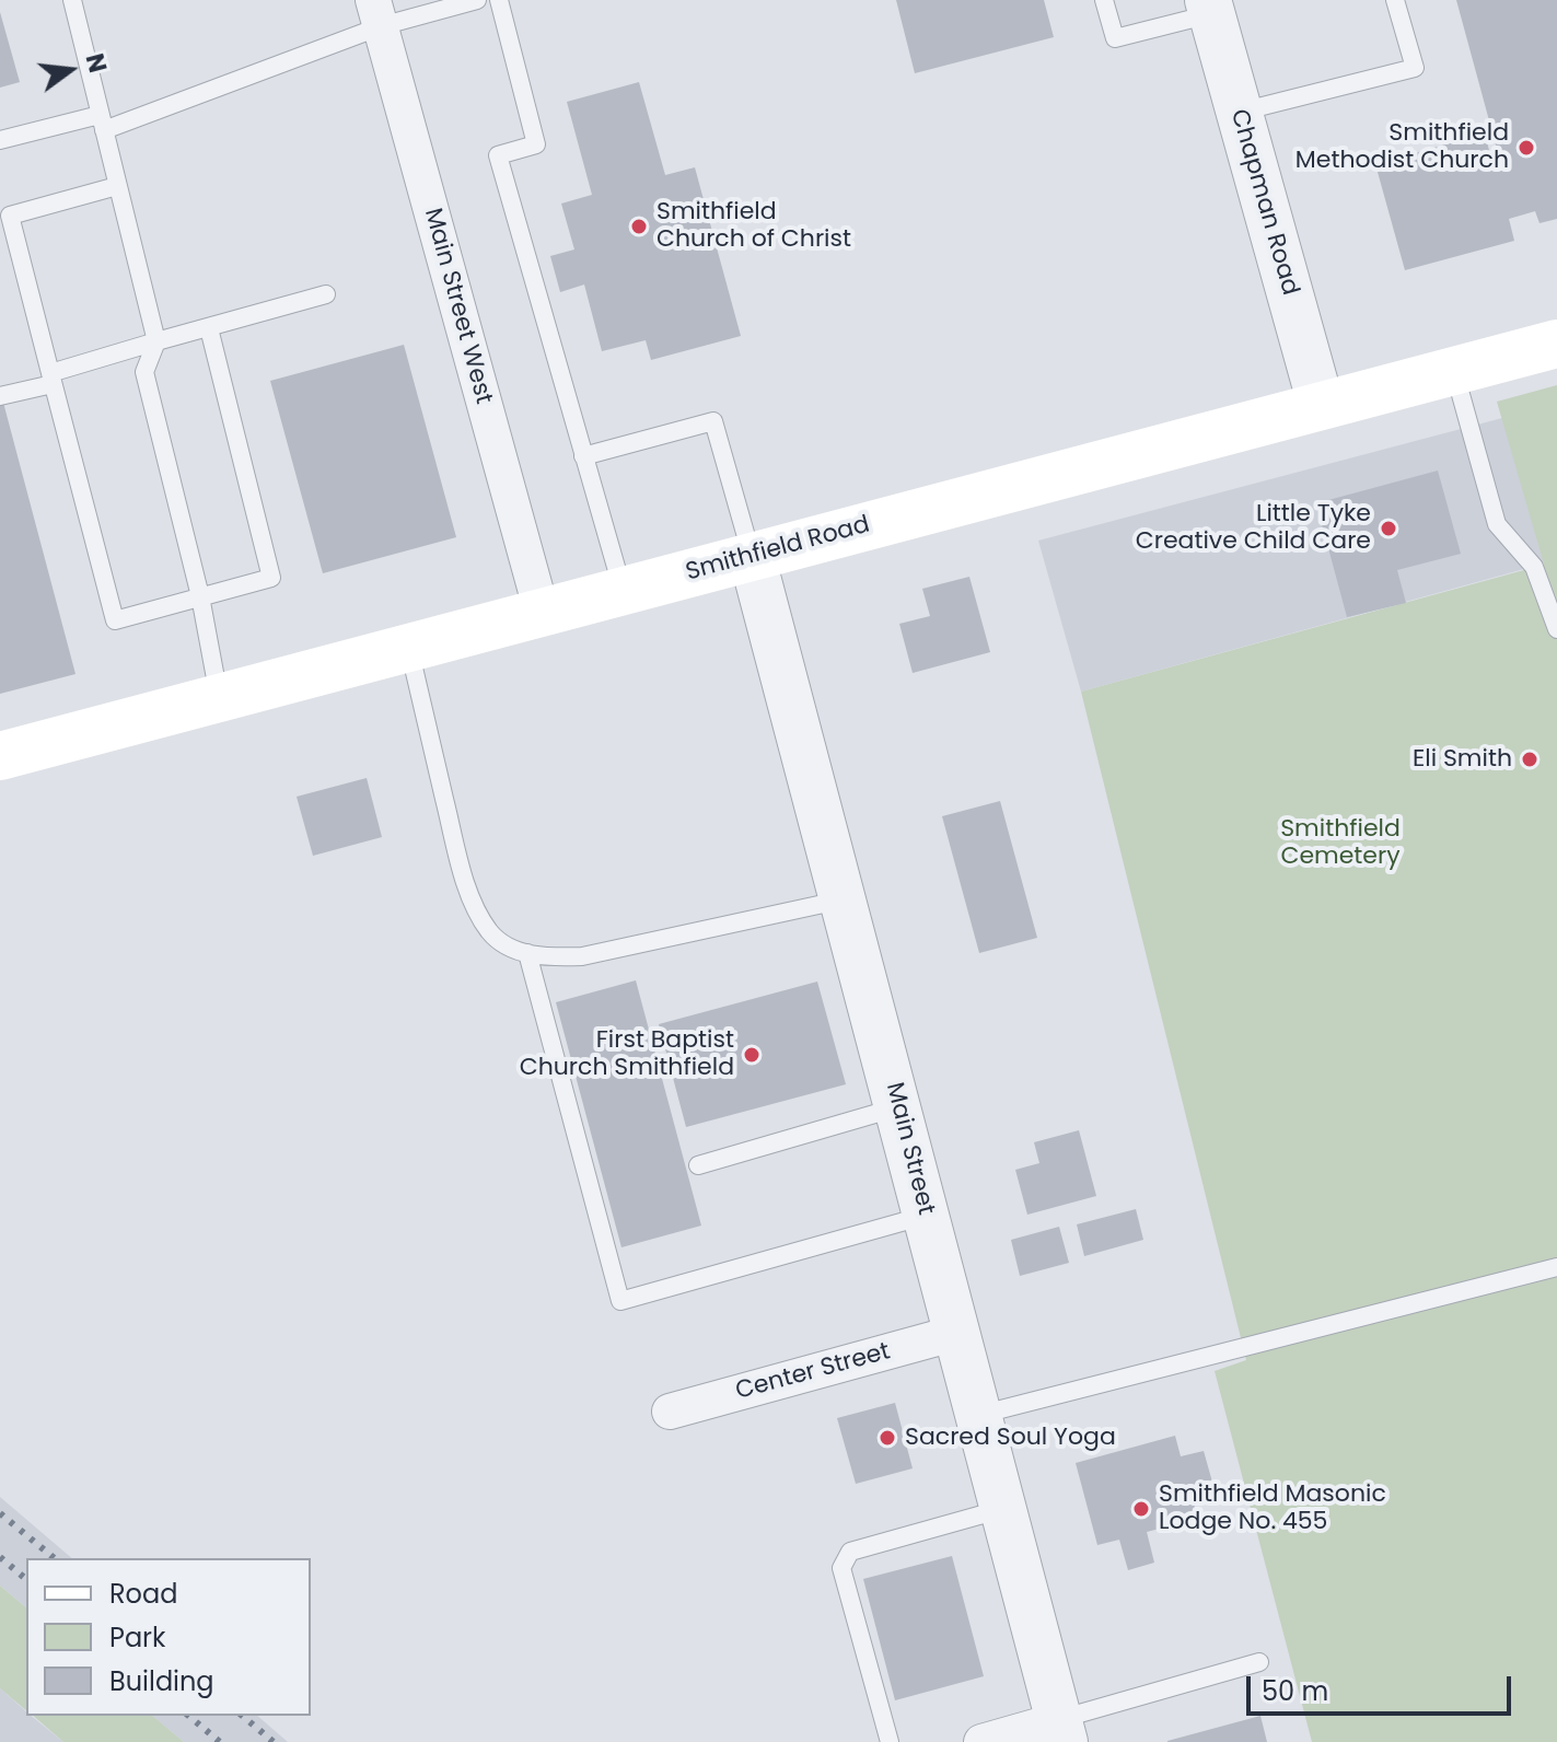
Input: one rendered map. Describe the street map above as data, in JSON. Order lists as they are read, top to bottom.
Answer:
{
  "streets": {
    "main road": ["Smithfield Road"],
    "street": [
      "Chapman Road",
      "Main Street West",
      "Main Street",
      "Center Street"
    ]
  },
  "crossings": [
    ["Chapman Road", "Smithfield Road"],
    ["Main Street West", "Smithfield Road"],
    ["Smithfield Road", "Main Street"],
    ["Main Street", "Center Street"]
  ],
  "parks": ["Smithfield Cemetery"],
  "places": [
    "Smithfield Methodist Church",
    "Smithfield Church of Christ",
    "Little Tyke Creative Child Care",
    "Eli Smith",
    "First Baptist Church Smithfield",
    "Sacred Soul Yoga",
    "Smithfield Masonic Lodge No. 455"
  ],
  "legend": ["Road", "Park", "Building"],
  "scale_bar": "50 m",
  "north": "right"
}
